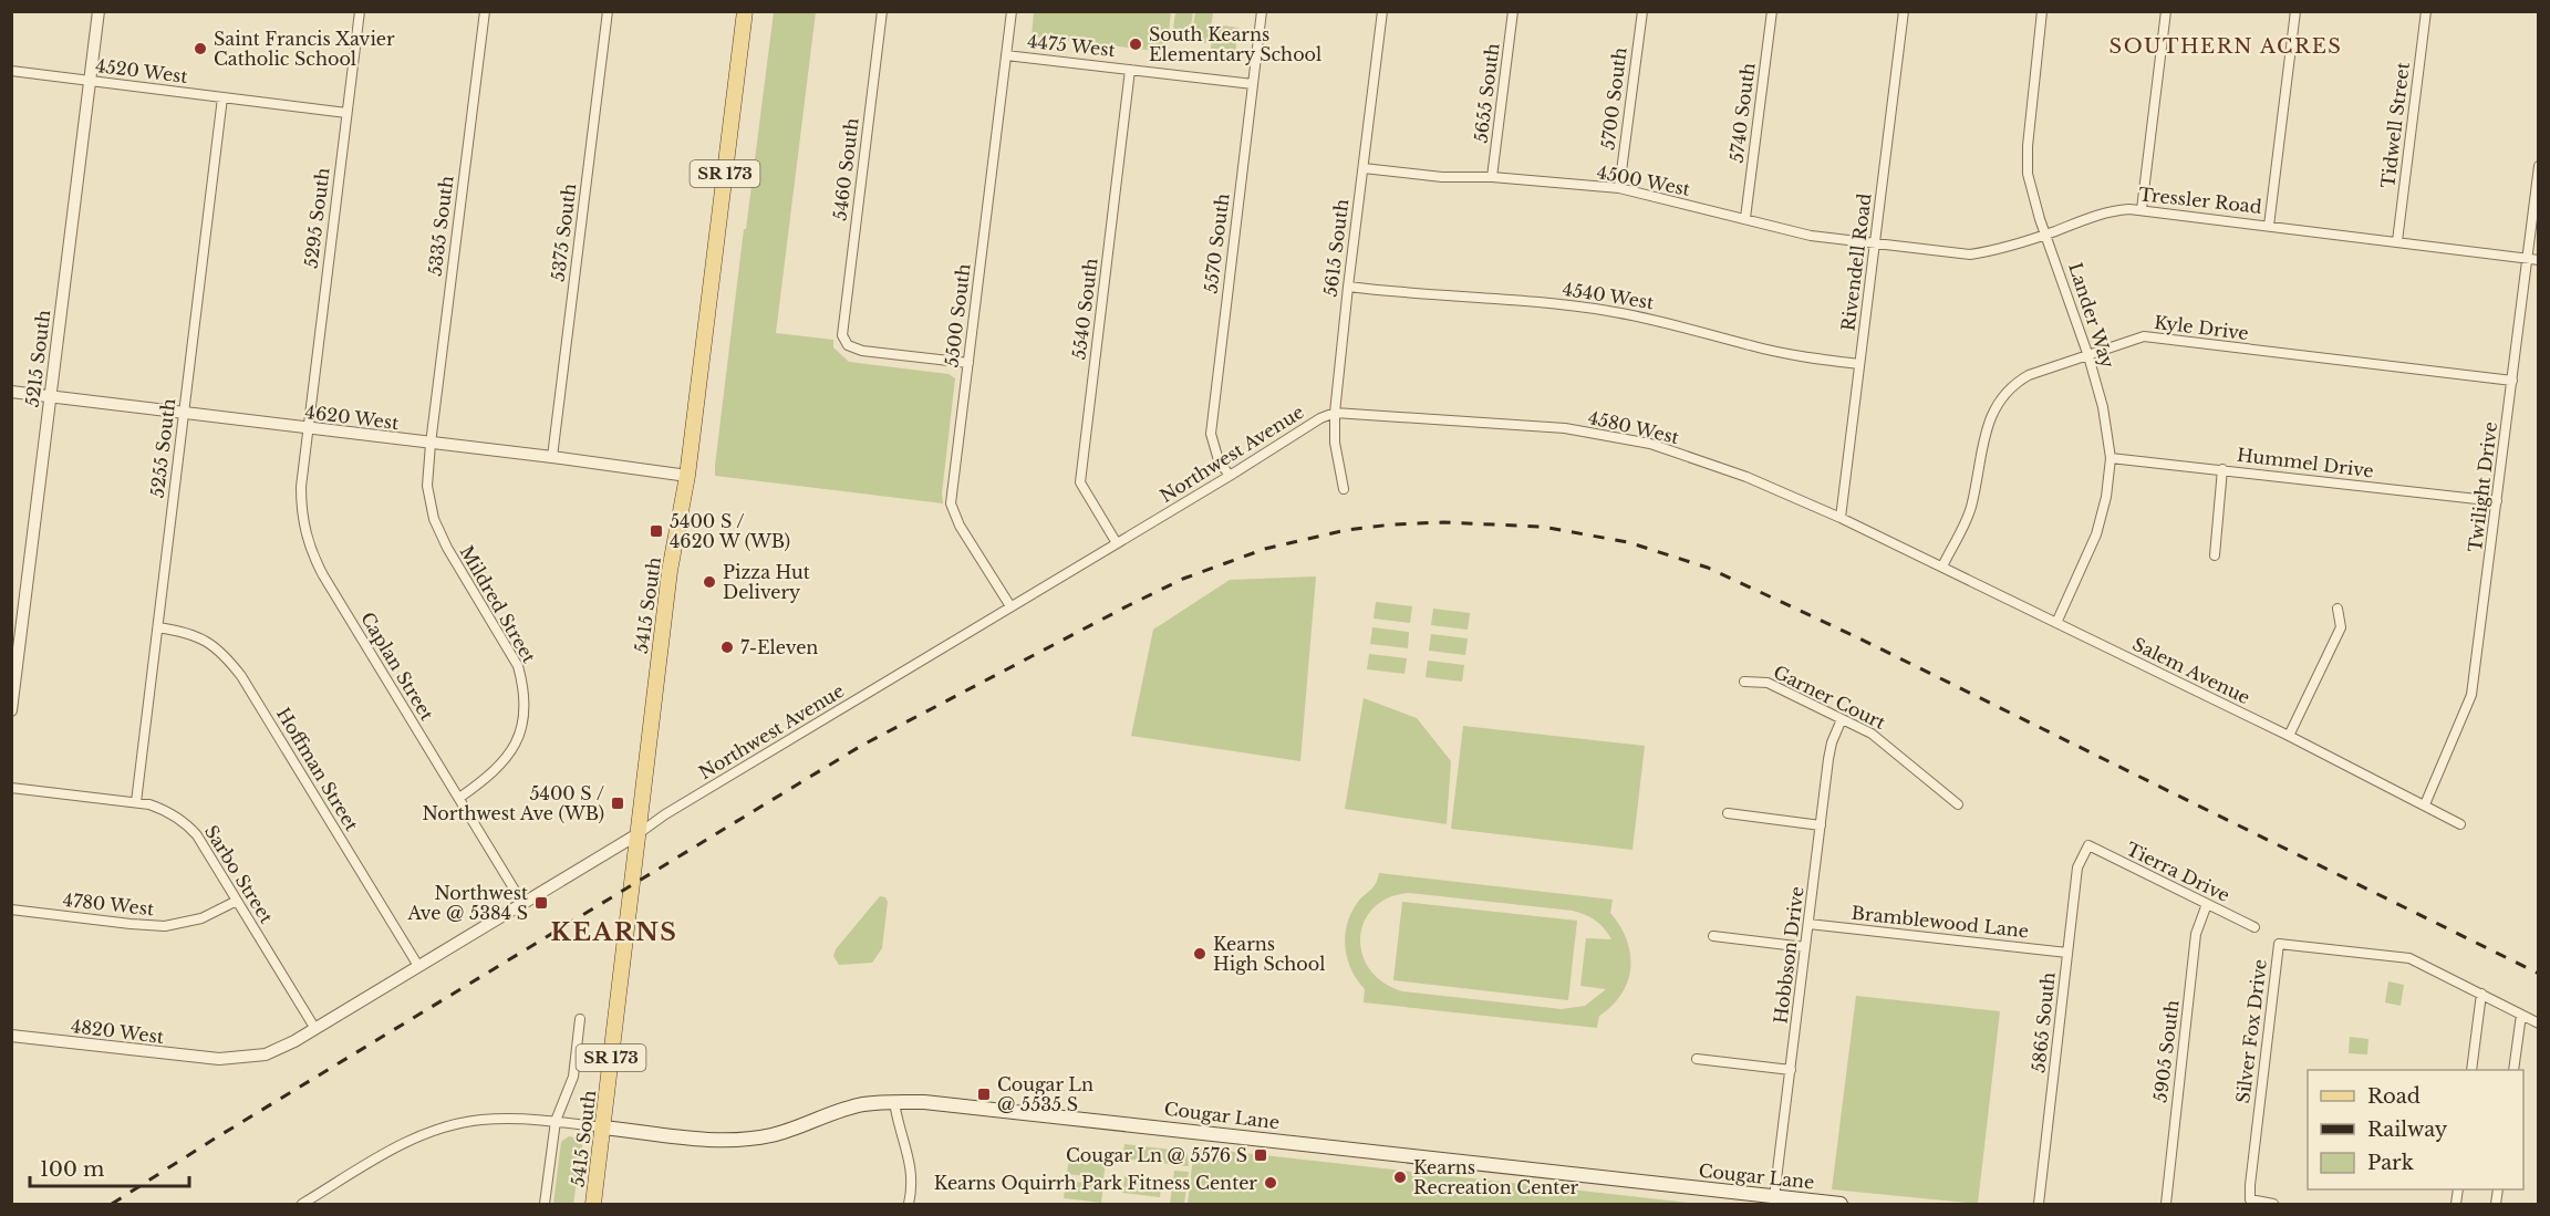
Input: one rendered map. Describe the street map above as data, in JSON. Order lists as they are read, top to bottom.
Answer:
{
  "streets": {
    "main road": ["SR 173", "5415 South", "Cougar Lane"],
    "street": [
      "4475 West",
      "4520 West",
      "5655 South",
      "5700 South",
      "5740 South",
      "Tidwell Street",
      "5460 South",
      "4500 West",
      "Tressler Road",
      "5295 South",
      "5335 South",
      "5375 South",
      "5570 South",
      "5615 South",
      "Rivendell Road",
      "4540 West",
      "5540 South",
      "5500 South",
      "Lander Way",
      "Kyle Drive",
      "5215 South",
      "4620 West",
      "4580 West",
      "5255 South",
      "Northwest Avenue",
      "Hummel Drive",
      "Twilight Drive",
      "Mildred Street",
      "Caplan Street",
      "Salem Avenue",
      "Garner Court",
      "Hoffman Street",
      "Tierra Drive",
      "Sarbo Street",
      "4780 West",
      "Bramblewood Lane",
      "Hobbson Drive",
      "5865 South",
      "4820 West",
      "Silver Fox Drive",
      "5905 South"
    ]
  },
  "crossings": [
    ["4475 West", "5570 South"],
    ["4475 West", "5540 South"],
    ["4475 West", "5500 South"],
    ["4520 West", "5295 South"],
    ["4520 West", "5215 South"],
    ["4520 West", "5255 South"],
    ["5655 South", "4500 West"],
    ["5700 South", "4500 West"],
    ["5740 South", "4500 West"],
    ["Tidwell Street", "Tressler Road"],
    ["5460 South", "5500 South"],
    ["4500 West", "Tressler Road"],
    ["4500 West", "5615 South"],
    ["4500 West", "Rivendell Road"],
    ["Tressler Road", "Rivendell Road"],
    ["Tressler Road", "Lander Way"],
    ["Tressler Road", "Twilight Drive"],
    ["5295 South", "4620 West"],
    ["5295 South", "Caplan Street"],
    ["5335 South", "4620 West"],
    ["5335 South", "Mildred Street"],
    ["5375 South", "4620 West"],
    ["5570 South", "Northwest Avenue"],
    ["5615 South", "4540 West"],
    ["5615 South", "4580 West"],
    ["5615 South", "Northwest Avenue"],
    ["Rivendell Road", "4540 West"],
    ["Rivendell Road", "4580 West"],
    ["5540 South", "Northwest Avenue"],
    ["5500 South", "Northwest Avenue"],
    ["Lander Way", "Kyle Drive"],
    ["Lander Way", "Hummel Drive"],
    ["Lander Way", "Salem Avenue"],
    ["Kyle Drive", "4580 West"],
    ["Kyle Drive", "Twilight Drive"],
    ["Kyle Drive", "Salem Avenue"],
    ["5215 South", "4620 West"],
    ["4620 West", "5255 South"],
    ["4620 West", "Mildred Street"],
    ["4620 West", "5415 South"],
    ["4620 West", "Caplan Street"],
    ["4580 West", "Northwest Avenue"],
    ["4580 West", "Salem Avenue"],
    ["5255 South", "Hoffman Street"],
    ["5255 South", "Sarbo Street"],
    ["Northwest Avenue", "5415 South"],
    ["Northwest Avenue", "Caplan Street"],
    ["Northwest Avenue", "Hoffman Street"],
    ["Northwest Avenue", "Sarbo Street"],
    ["Northwest Avenue", "4820 West"],
    ["Hummel Drive", "Twilight Drive"],
    ["Twilight Drive", "Salem Avenue"],
    ["Mildred Street", "Caplan Street"],
    ["5415 South", "Cougar Lane"],
    ["Garner Court", "Hobbson Drive"],
    ["Tierra Drive", "5865 South"],
    ["Tierra Drive", "5905 South"],
    ["Sarbo Street", "4780 West"],
    ["Bramblewood Lane", "Hobbson Drive"],
    ["Bramblewood Lane", "5865 South"],
    ["Hobbson Drive", "Cougar Lane"]
  ],
  "districts": ["SOUTHERN ACRES", "KEARNS"],
  "places": {
    "other": [
      "South Kearns Elementary School",
      "Saint Francis Xavier Catholic School",
      "Pizza Hut Delivery",
      "7-Eleven",
      "Kearns High School",
      "Kearns Recreation Center",
      "Kearns Oquirrh Park Fitness Center"
    ],
    "transit": [
      "5400 S / 4620 W (WB)",
      "5400 S / Northwest Ave (WB)",
      "Northwest Ave @ 5384 S",
      "Cougar Ln @ 5535 S",
      "Cougar Ln @ 5576 S"
    ]
  },
  "legend": ["Road", "Railway", "Park"],
  "scale_bar": "100 m"
}
